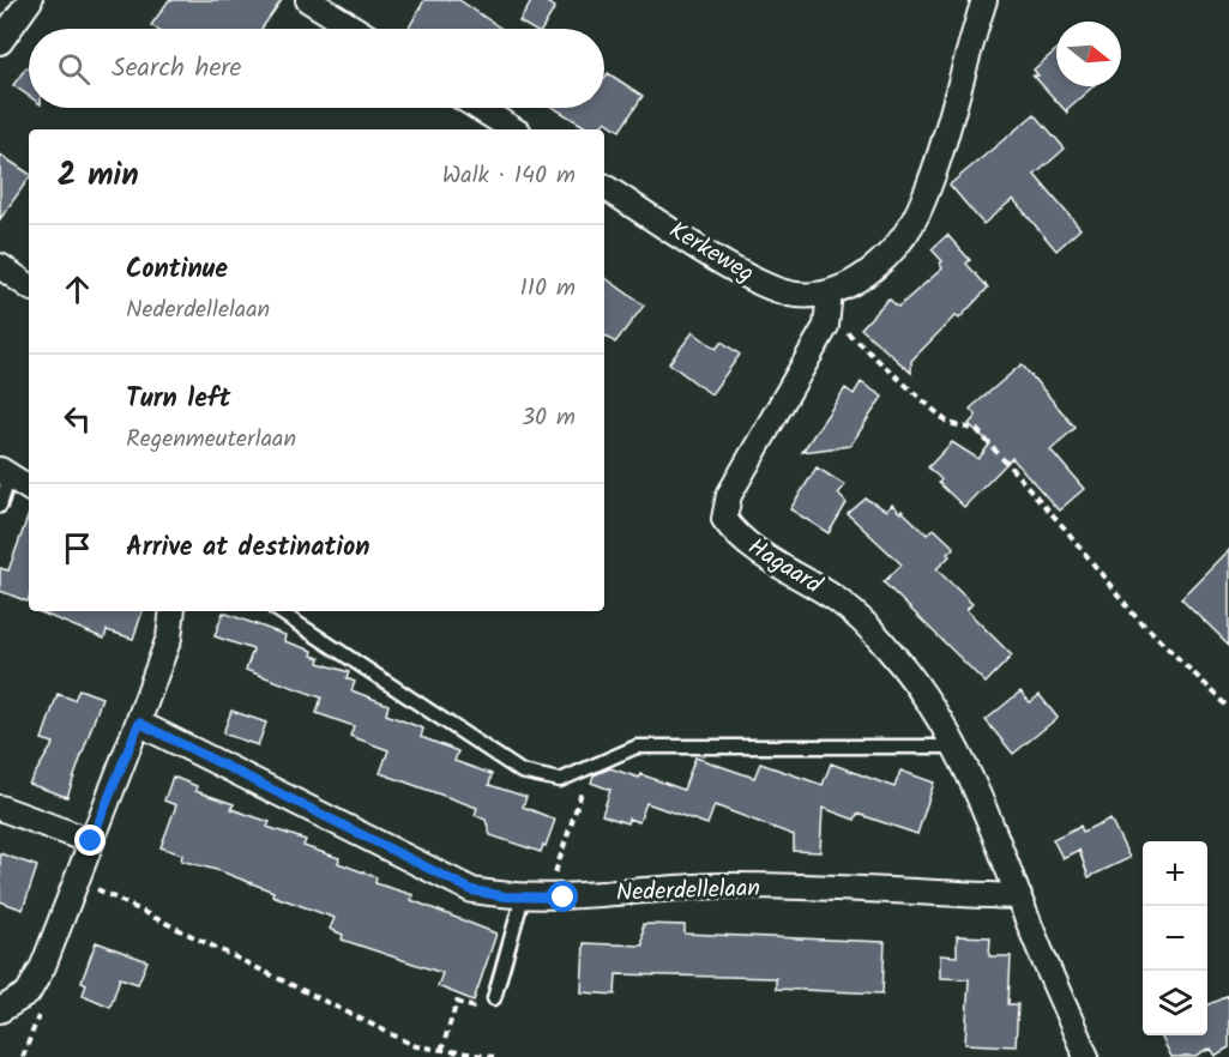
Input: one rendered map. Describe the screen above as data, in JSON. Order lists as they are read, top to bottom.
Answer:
{
  "streets": {
    "street": ["Kerkeweg", "Hagaard", "Nederdellelaan"]
  },
  "crossings": [
    ["Kerkeweg", "Hagaard"],
    ["Hagaard", "Nederdellelaan"]
  ],
  "north": "right",
  "page": {
    "search": "Search here",
    "heading": ["2 min", "Walk · 140 m"],
    "list": [
      ["Continue", "Nederdellelaan", "110 m"],
      ["Turn left", "Regenmeuterlaan", "30 m"],
      "Arrive at destination"
    ],
    "map_buttons": ["+", "−"]
  }
}
